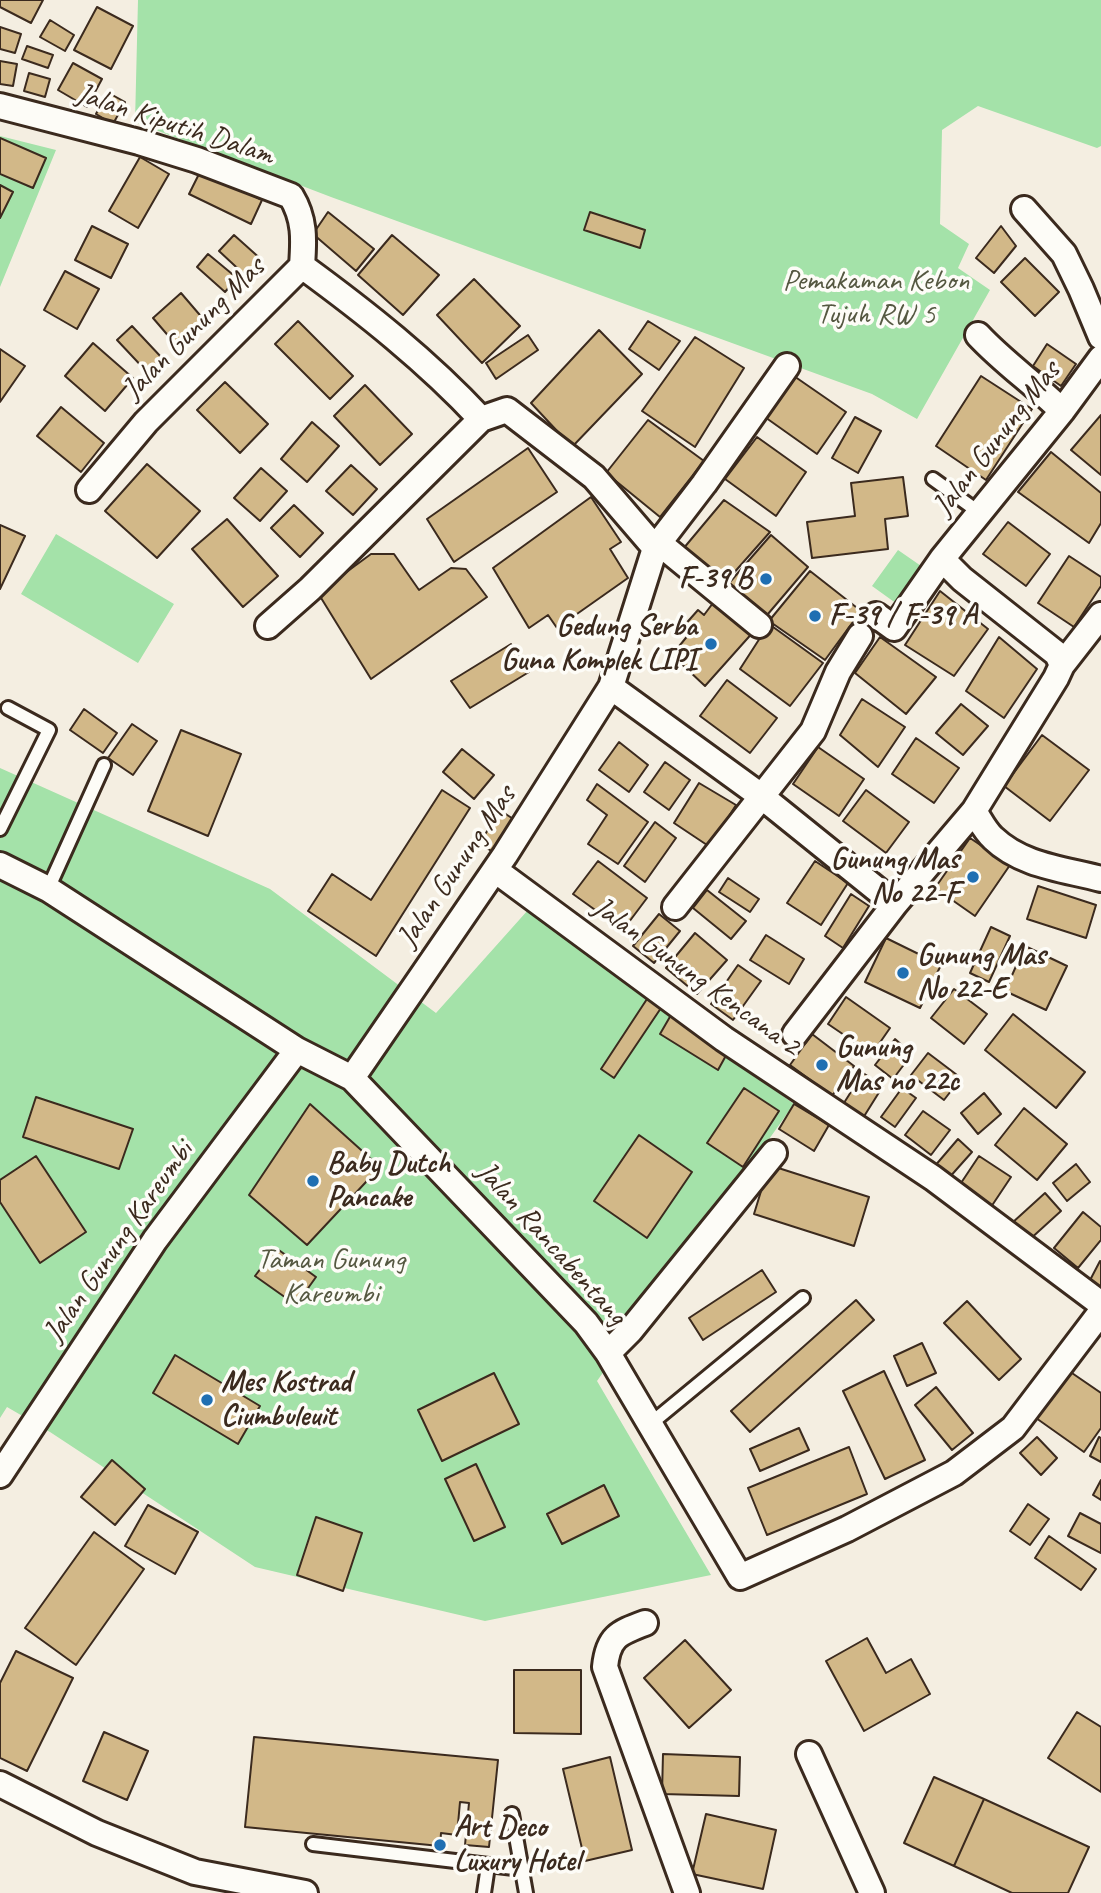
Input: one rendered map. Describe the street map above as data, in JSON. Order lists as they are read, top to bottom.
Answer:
{
  "streets": {
    "street": [
      "Jalan Kiputih Dalam",
      "Jalan Gunung Mas",
      "Jalan Gunung Kencana 2",
      "Jalan Gunung Kareumbi",
      "Jalan Rancabentang"
    ]
  },
  "crossings": [
    ["Jalan Kiputih Dalam", "Jalan Gunung Mas"],
    ["Jalan Gunung Mas", "Jalan Gunung Kencana 2"],
    ["Jalan Gunung Mas", "Jalan Rancabentang"],
    ["Jalan Gunung Kareumbi", "Jalan Rancabentang"]
  ],
  "parks": ["Pemakaman Kebon Tujuh RW 5", "Taman Gunung Kareumbi"],
  "places": [
    "F-39 B",
    "F-39 / F-39 A",
    "Gedung Serba Guna Komplek LIPI",
    "Gunung Mas No 22-F",
    "Gunung Mas No 22-E",
    "Gunung Mas no 22c",
    "Baby Dutch Pancake",
    "Mes Kostrad Ciumbuleuit",
    "Art Deco Luxury Hotel"
  ]
}
